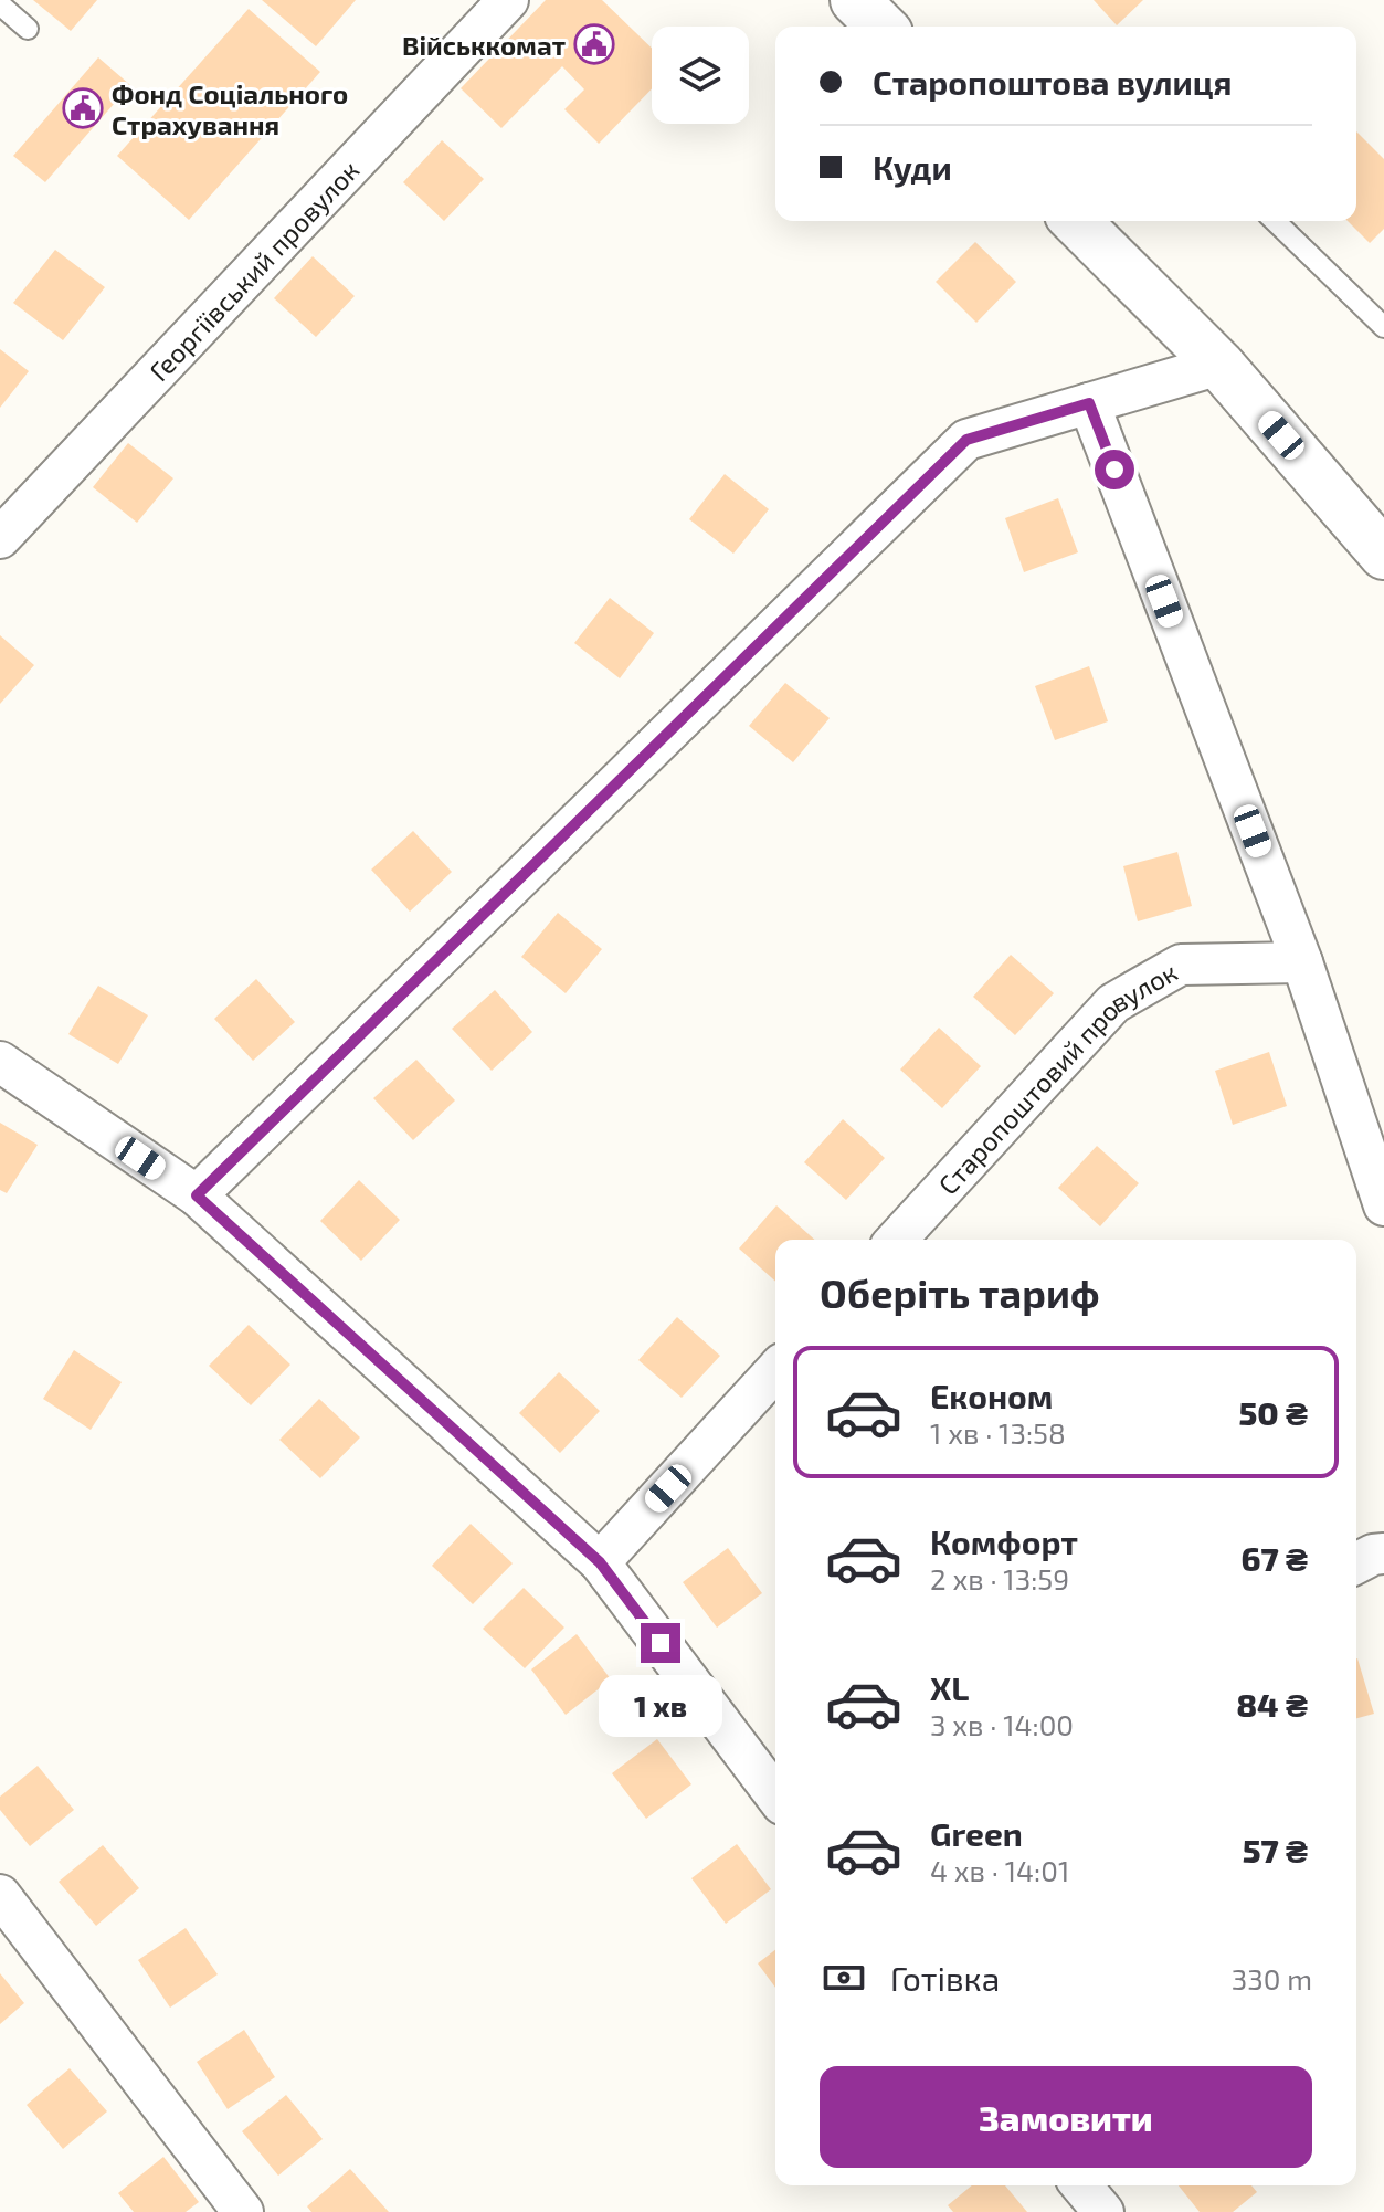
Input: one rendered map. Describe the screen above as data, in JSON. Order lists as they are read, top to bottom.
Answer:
{
  "streets": {
    "street": ["Георгіївський провулок", "Старопоштовий провулок"]
  },
  "places": {
    "public building": ["Вiйськкомат", "Фонд Соцiального Страхування"]
  },
  "page": {
    "banner": ["Старопоштова вулиця", "Куди"],
    "heading": "Оберіть тариф",
    "list": [
      {
        "name": "Економ",
        "note": "1 хв · 13:58",
        "value": "50 ₴"
      },
      {
        "name": "Комфорт",
        "note": "2 хв · 13:59",
        "value": "67 ₴"
      },
      {
        "name": "XL",
        "note": "3 хв · 14:00",
        "value": "84 ₴"
      },
      {
        "name": "Green",
        "note": "4 хв · 14:01",
        "value": "57 ₴"
      }
    ],
    "bubble": "1 хв",
    "pay": ["Готівка", "330 m"],
    "buttons": "Замовити"
  }
}
